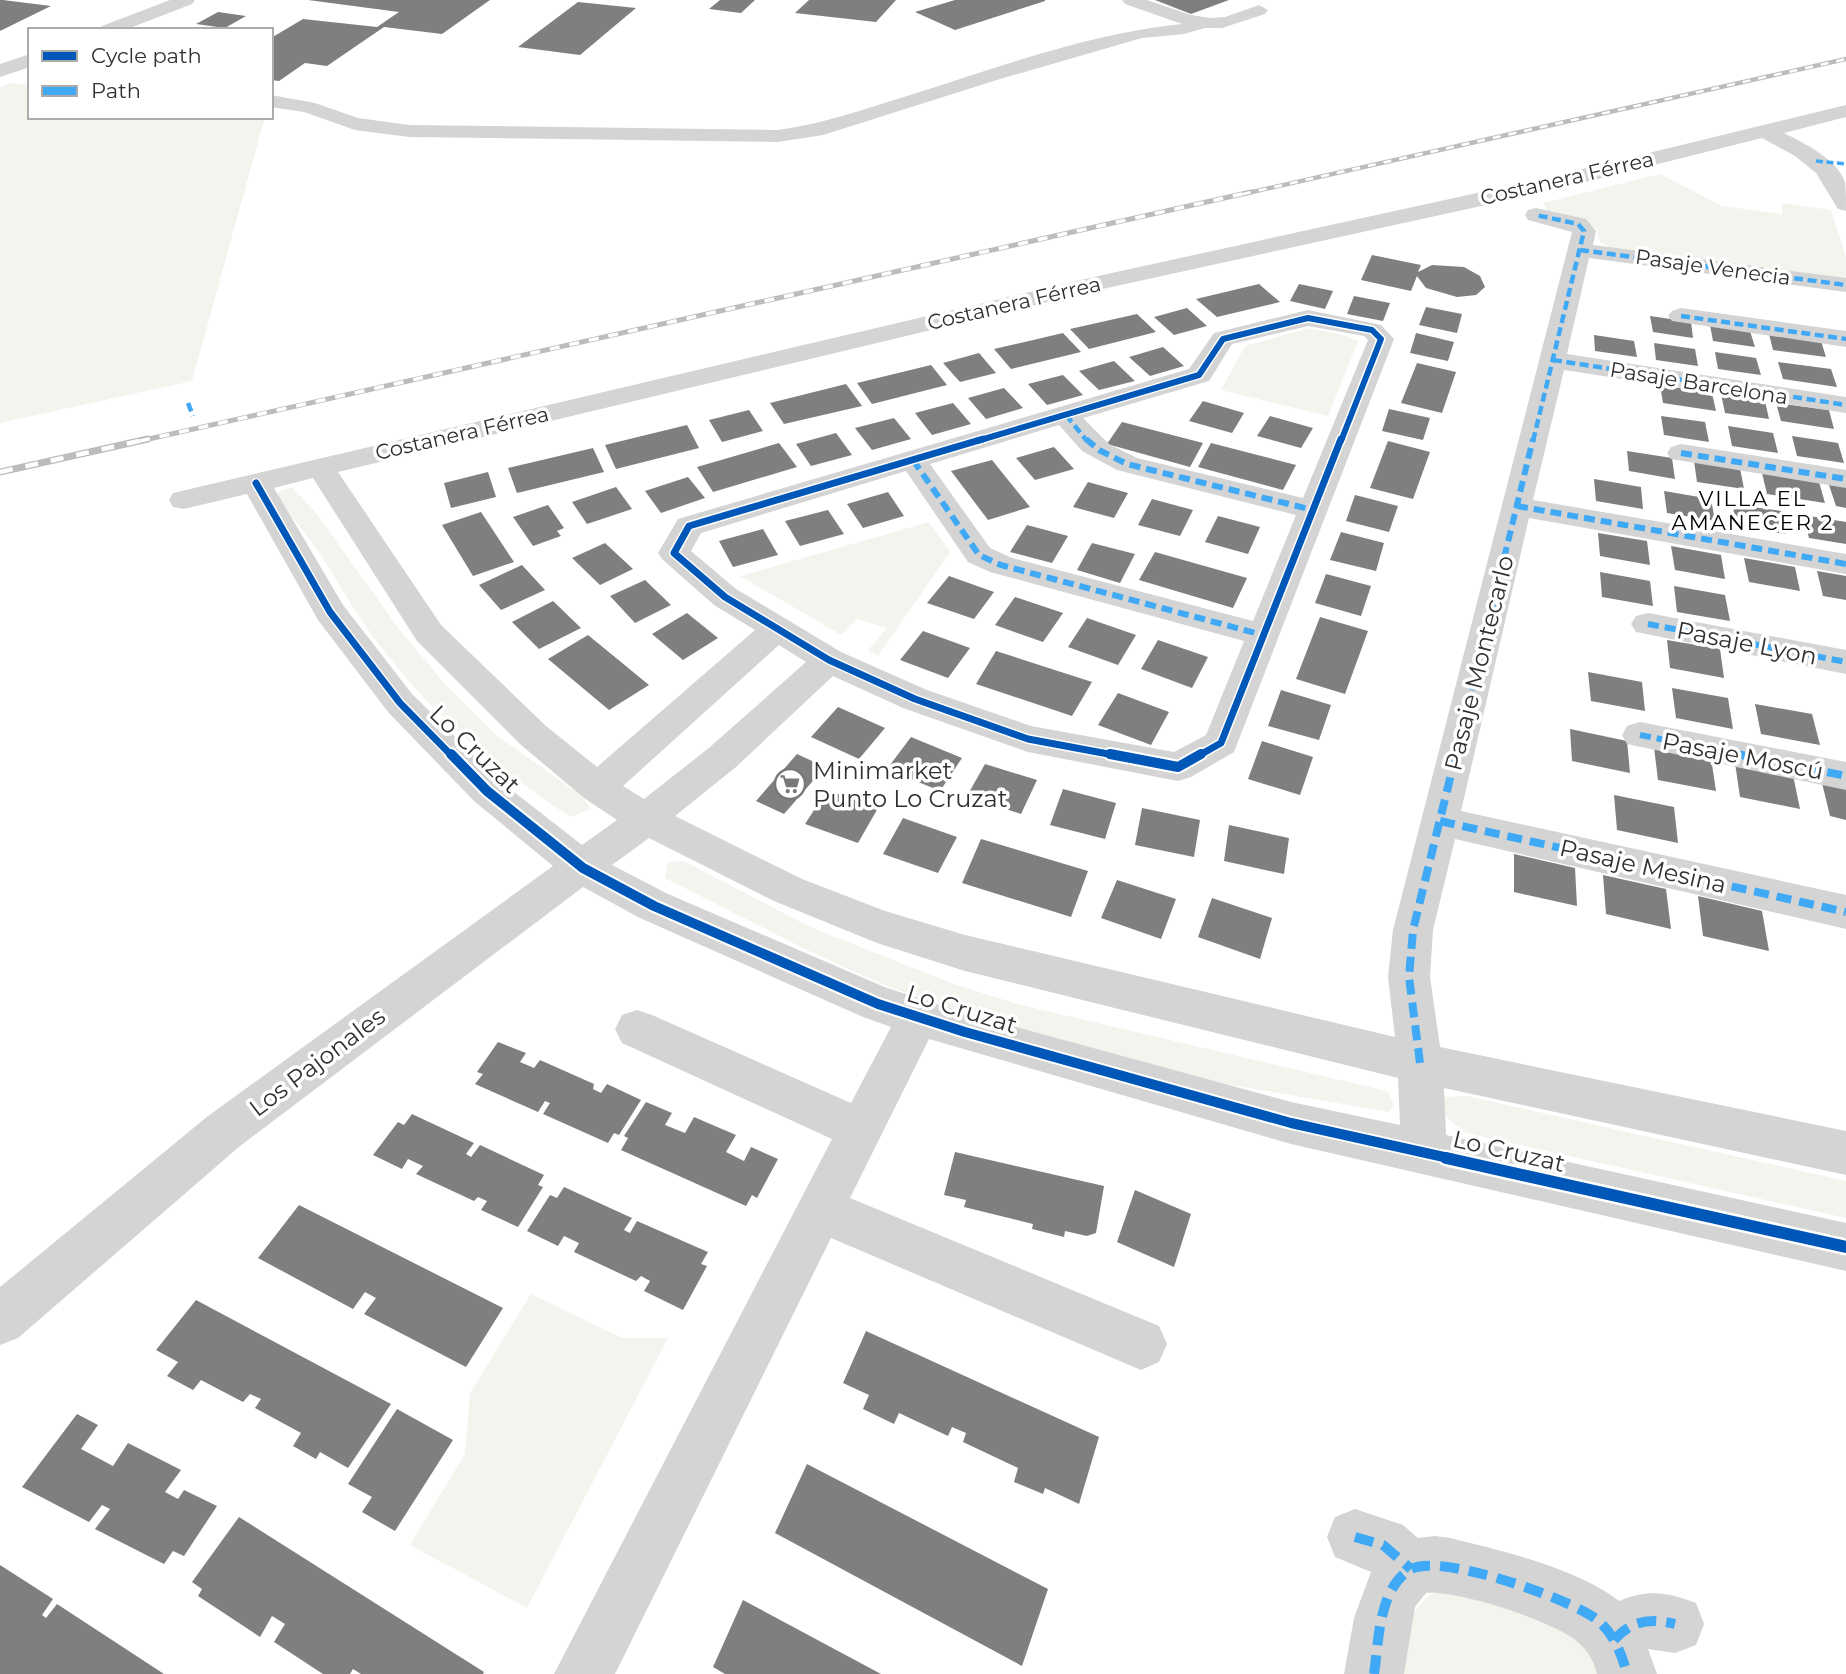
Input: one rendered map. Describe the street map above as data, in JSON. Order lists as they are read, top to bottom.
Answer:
{
  "streets": {
    "street": [
      "Costanera Férrea",
      "Pasaje Venecia",
      "Pasaje Barcelona",
      "Pasaje Lyon",
      "Pasaje Montecarlo",
      "Lo Cruzat",
      "Pasaje Moscú",
      "Pasaje Mesina",
      "Los Pajonales"
    ]
  },
  "crossings": [
    ["Costanera Férrea", "Lo Cruzat"],
    ["Pasaje Venecia", "Pasaje Montecarlo"],
    ["Pasaje Barcelona", "Pasaje Montecarlo"],
    ["Pasaje Montecarlo", "Lo Cruzat"],
    ["Pasaje Montecarlo", "Pasaje Mesina"],
    ["Lo Cruzat", "Los Pajonales"]
  ],
  "districts": ["VILLA EL AMANECER 2"],
  "places": {
    "supermarket": ["Minimarket Punto Lo Cruzat"]
  },
  "legend": ["Cycle path", "Path"]
}
